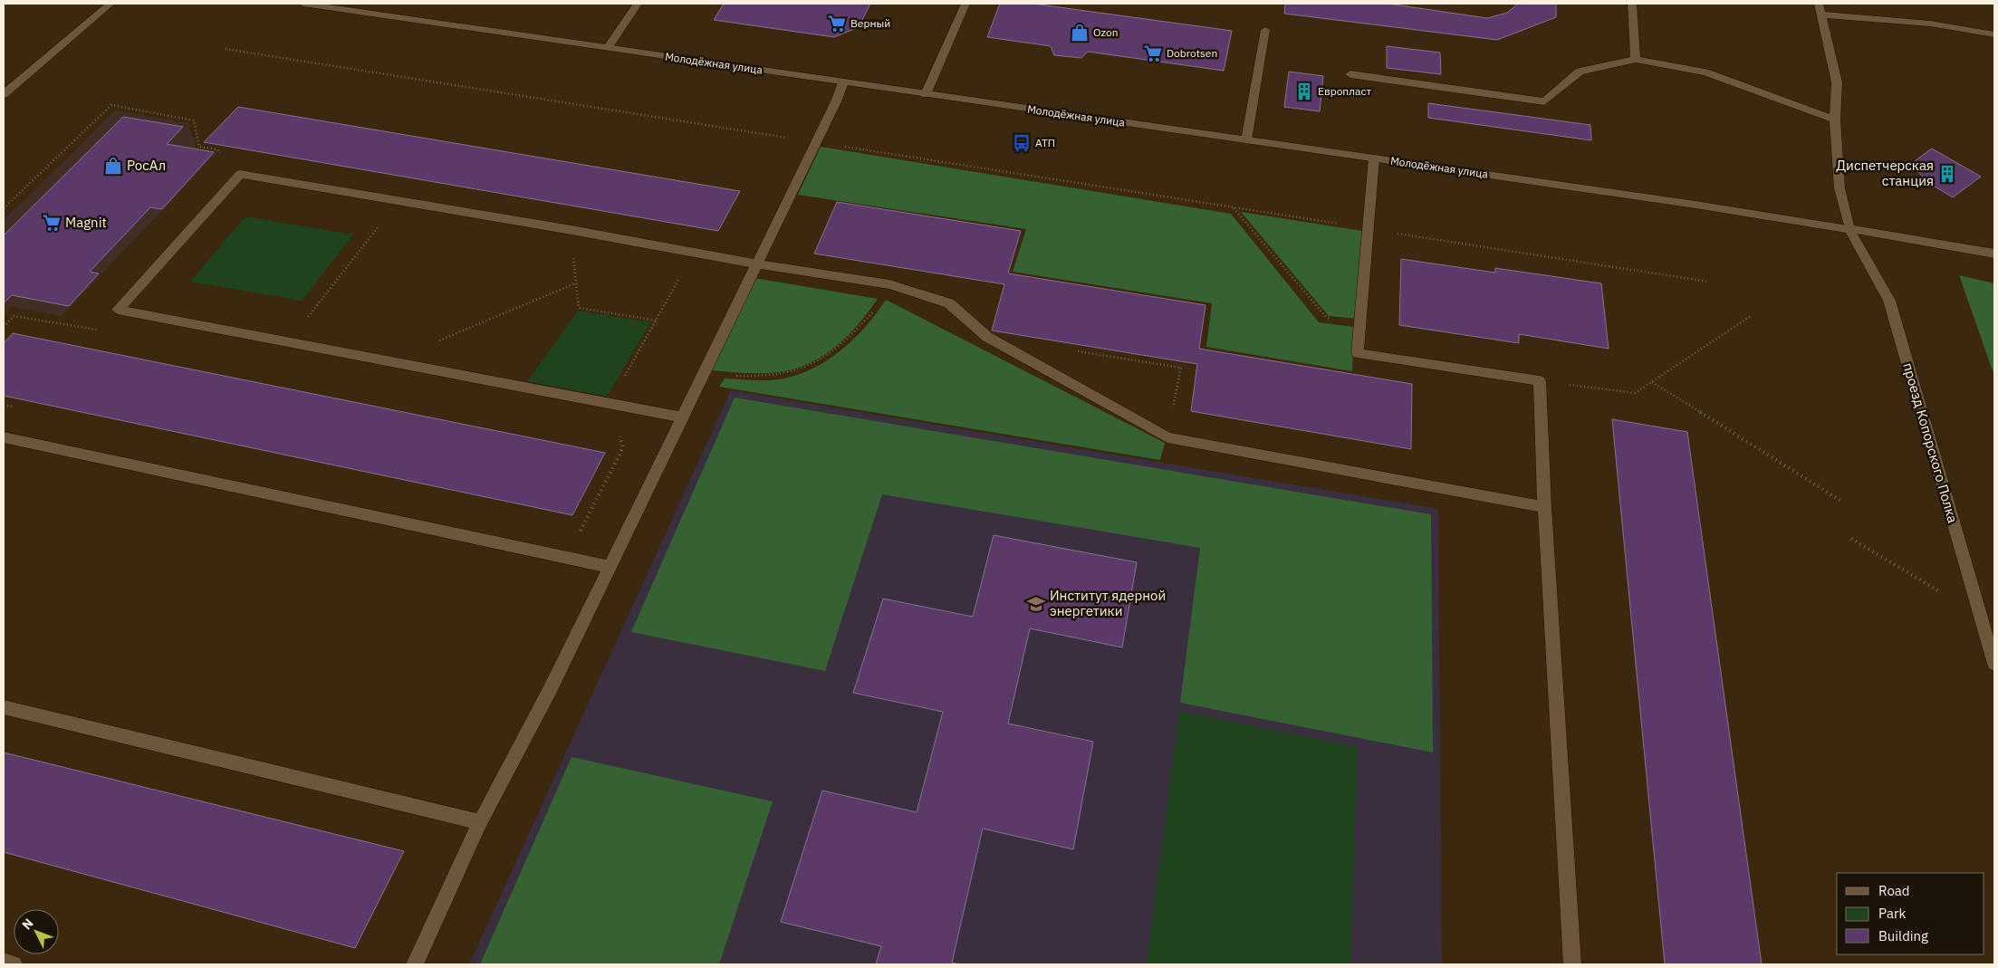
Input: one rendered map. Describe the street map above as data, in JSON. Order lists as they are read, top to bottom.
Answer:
{
  "streets": {
    "street": ["Молодёжная улица", "проезд Копорского Полка"]
  },
  "crossings": [
    ["Молодёжная улица", "проезд Копорского Полка"]
  ],
  "places": {
    "supermarket": ["Верный", "Dobrotsen", "Magnit"],
    "shop": ["Ozon", "РосАл"],
    "building": ["Европласт", "Диспетчерская станция"],
    "bus stop": ["АТП"],
    "school or university": ["Институт ядерной энергетики"]
  },
  "legend": ["Road", "Park", "Building"],
  "north": "top left"
}
